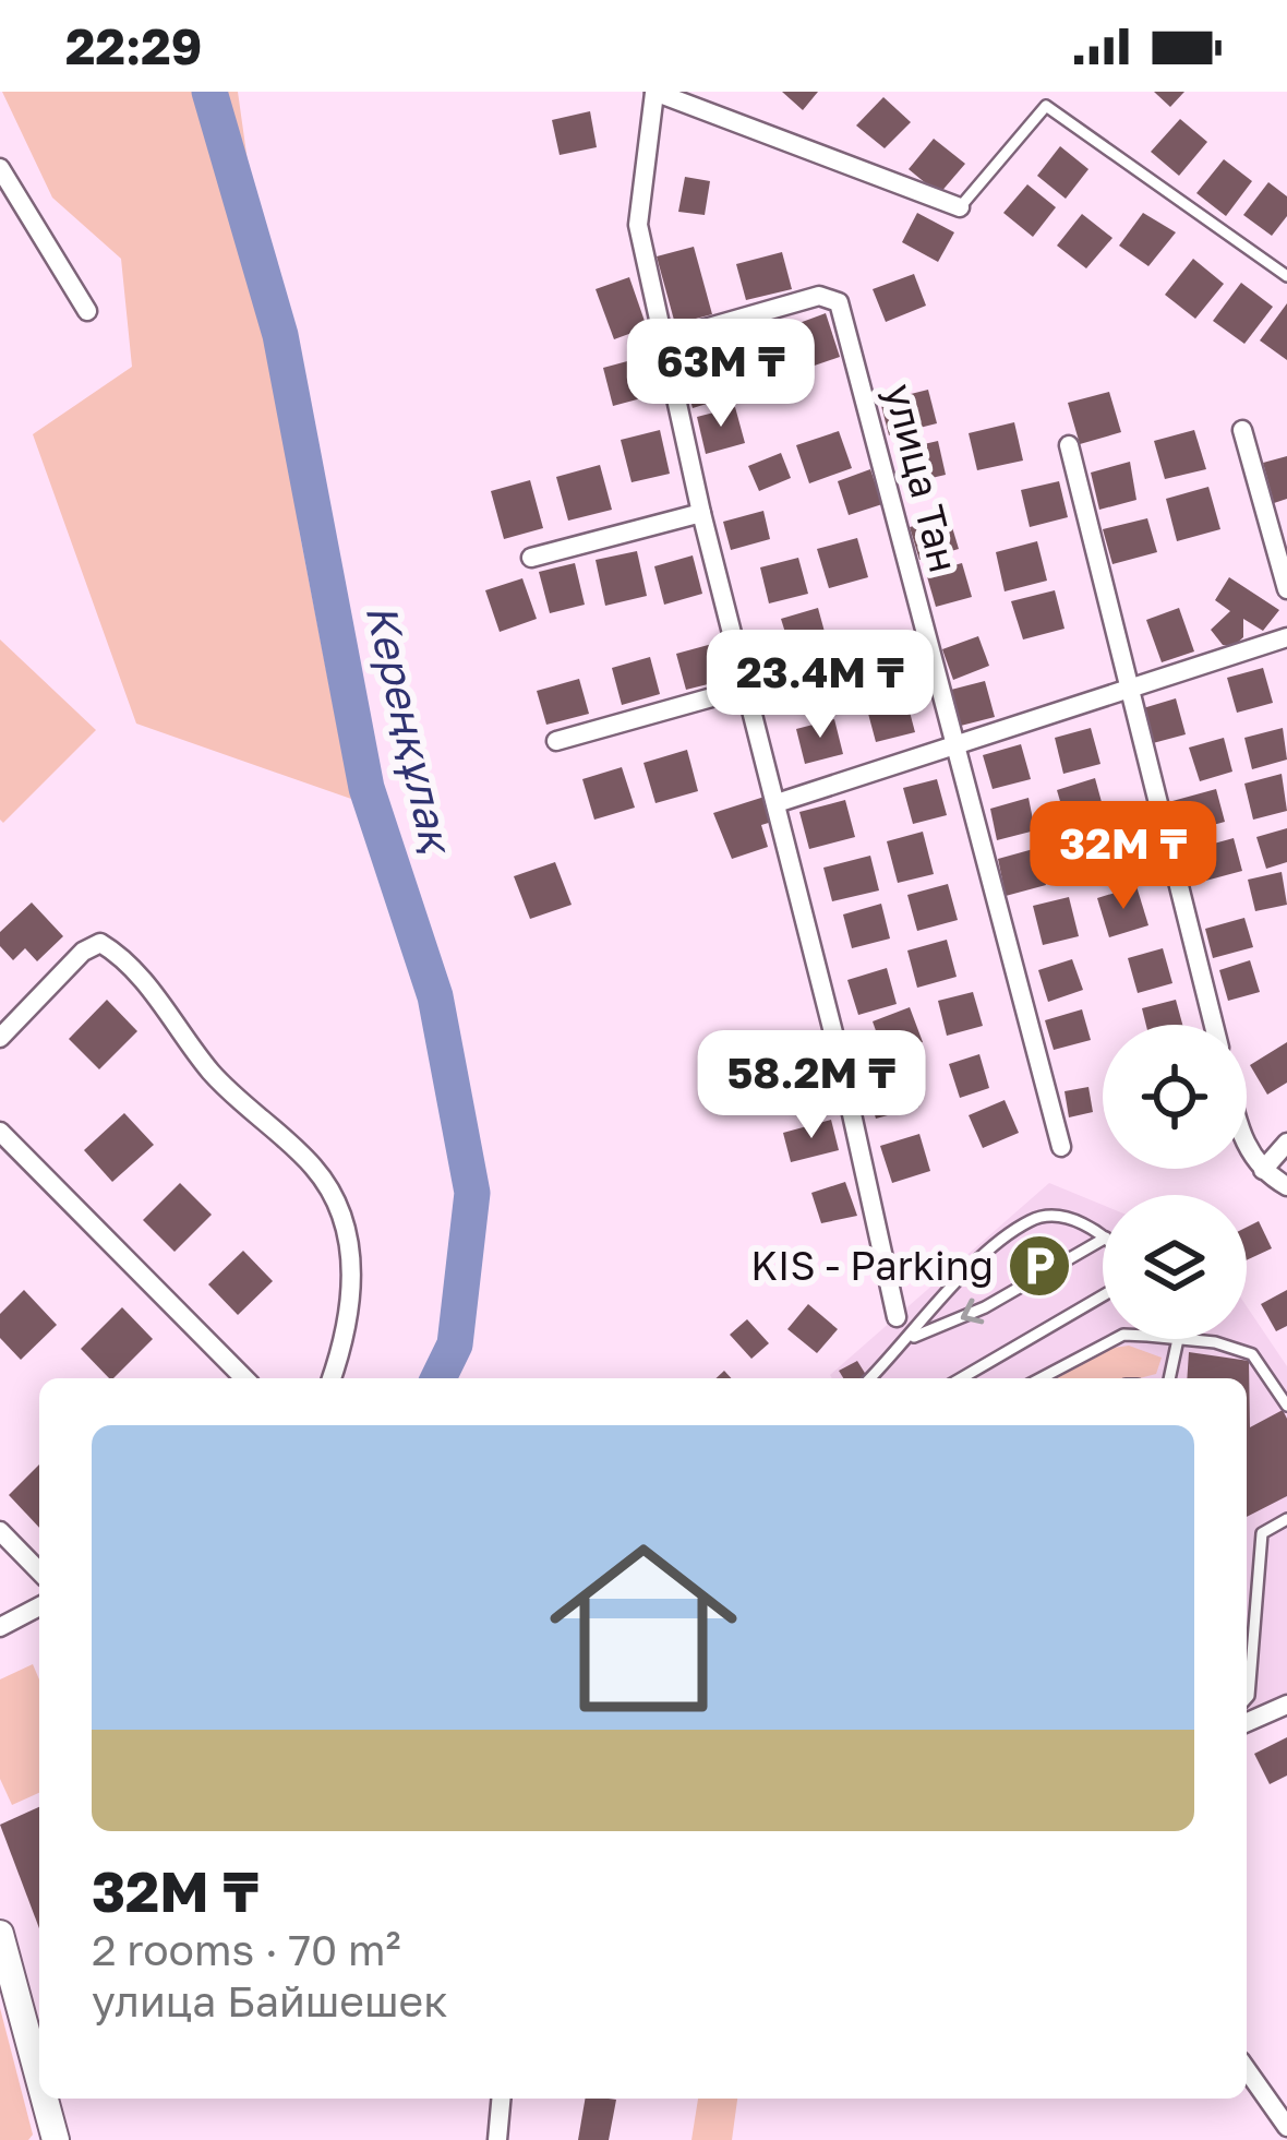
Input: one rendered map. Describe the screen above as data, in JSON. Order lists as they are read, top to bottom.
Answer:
{
  "streets": {
    "street": ["улица Тан"]
  },
  "water": ["Кереңқұлақ"],
  "places": {
    "parking": ["KIS - Parking"]
  },
  "page": {
    "status": "22:29",
    "price": [
      "63M ₸",
      "23.4M ₸",
      "32M ₸",
      "58.2M ₸"
    ],
    "list": [
      {
        "name": "32M ₸",
        "note": "2 rooms · 70 m² · улица Байшешек"
      }
    ]
  }
}
